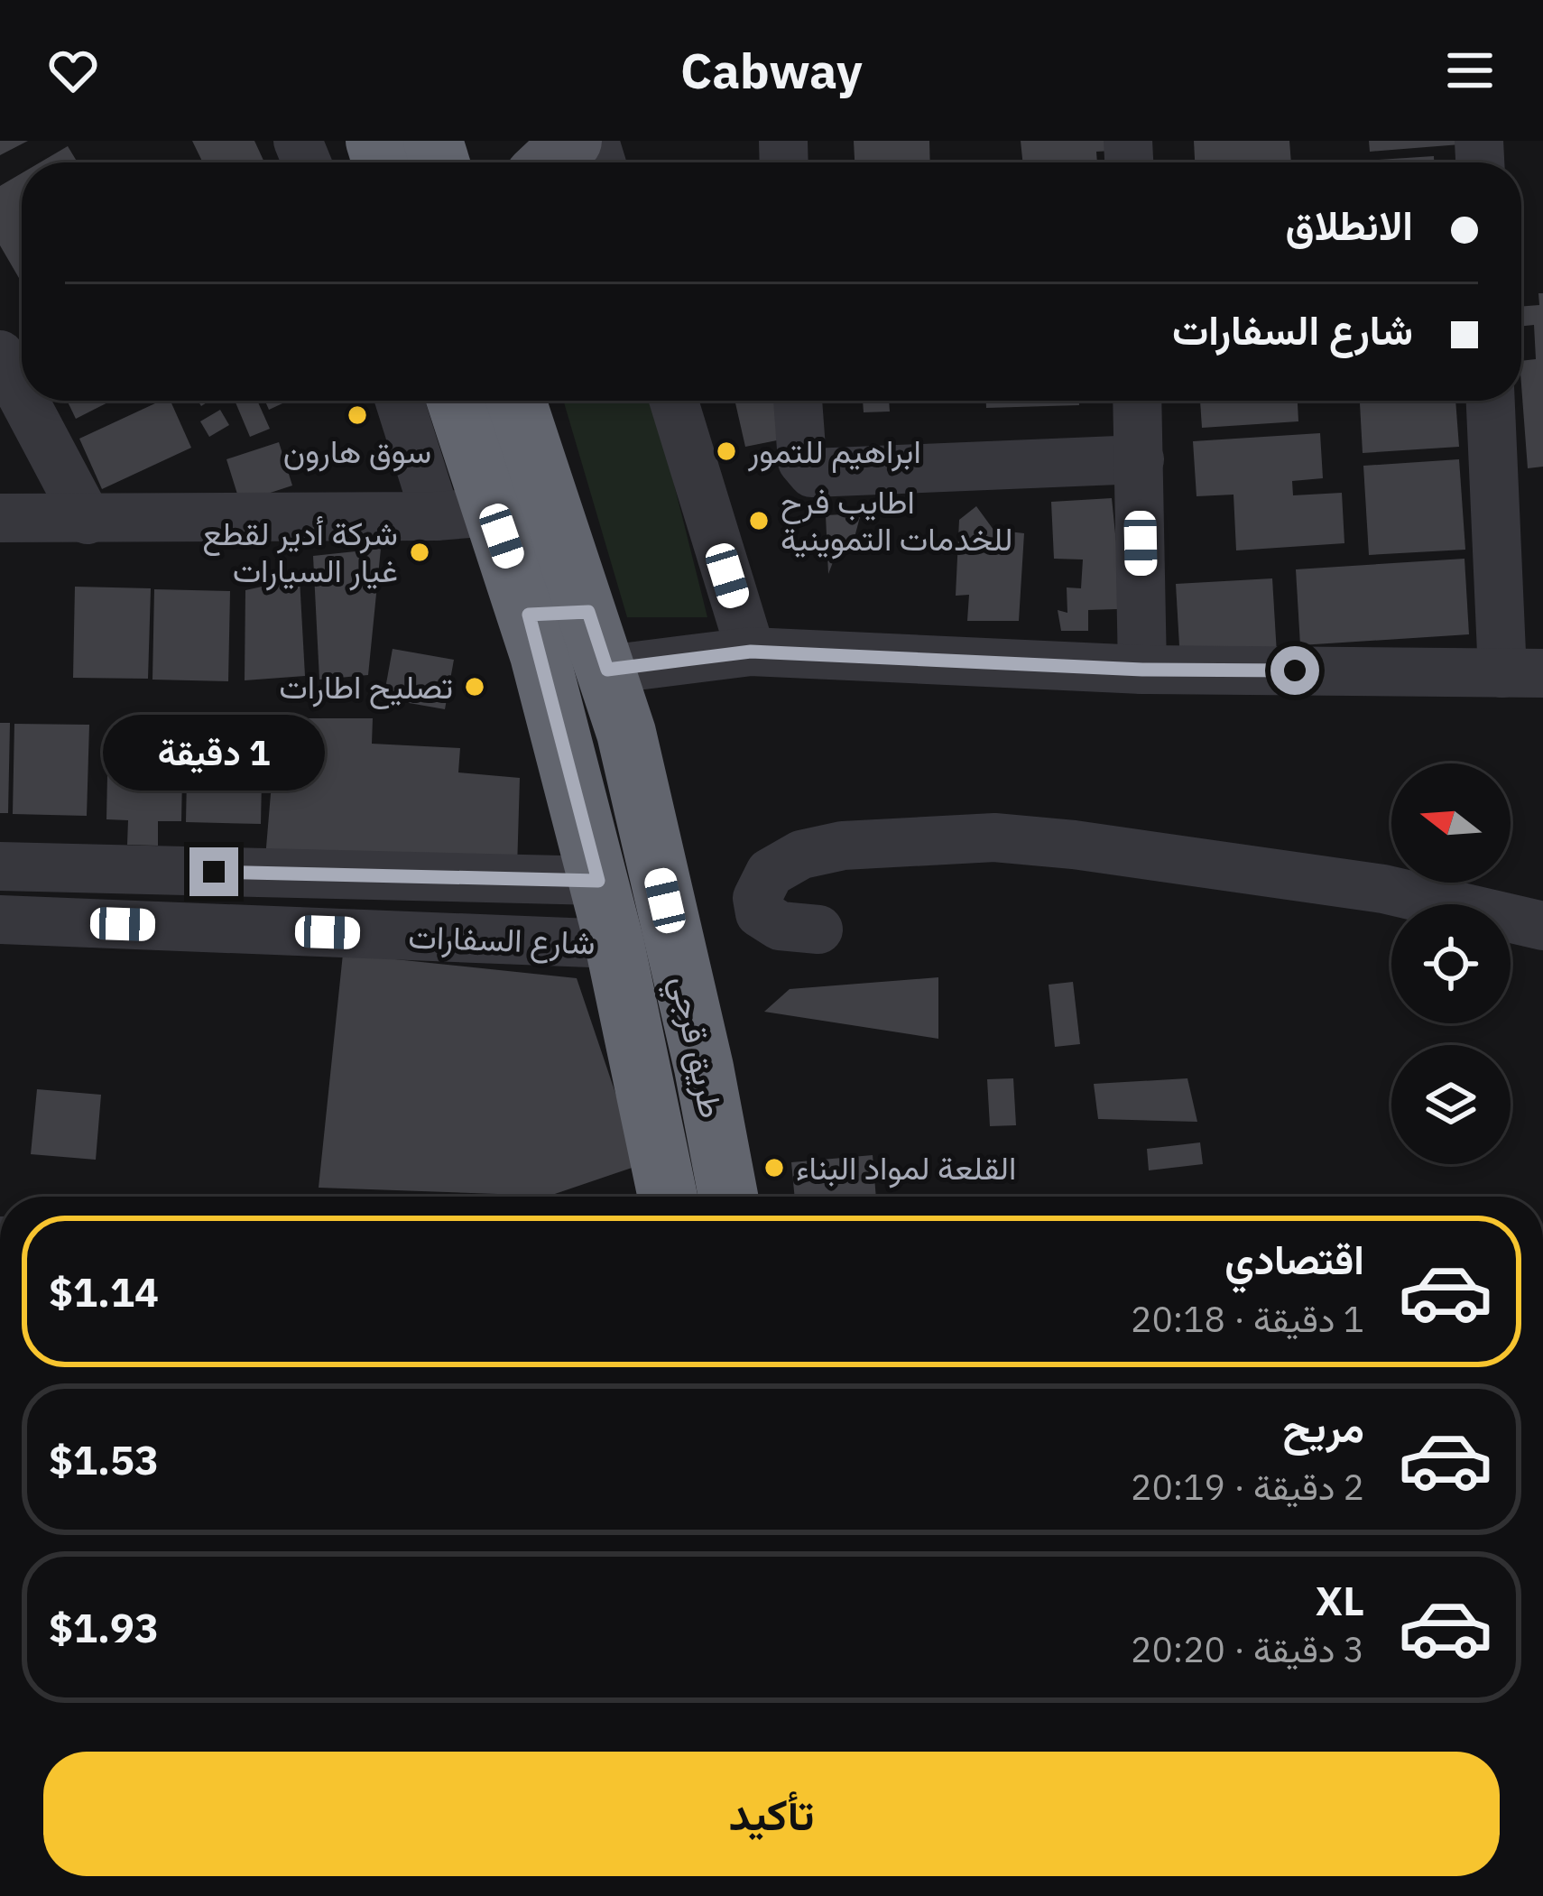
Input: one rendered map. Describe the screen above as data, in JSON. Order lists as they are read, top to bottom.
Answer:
{
  "streets": {
    "highway": ["طريق قرجي"],
    "street": ["شارع السفارات"]
  },
  "crossings": [
    ["شارع السفارات", "طريق قرجي"]
  ],
  "places": [
    "سوق هارون",
    "ابراهيم للتمور",
    "اطايب فرح للخدمات التموينية",
    "شركة أدير لقطع غيار السيارات",
    "تصليح اطارات",
    "القلعة لمواد البناء"
  ],
  "north": "left",
  "page": {
    "header": "Cabway",
    "banner": ["الانطلاق", "شارع السفارات"],
    "bubble": "1 دقيقة",
    "list": [
      {
        "name": "اقتصادي",
        "note": "1 دقيقة · 20:18",
        "value": "$1.14"
      },
      {
        "name": "مريح",
        "note": "2 دقيقة · 20:19",
        "value": "$1.53"
      },
      {
        "name": "XL",
        "note": "3 دقيقة · 20:20",
        "value": "$1.93"
      }
    ],
    "buttons": "تأكيد"
  }
}
